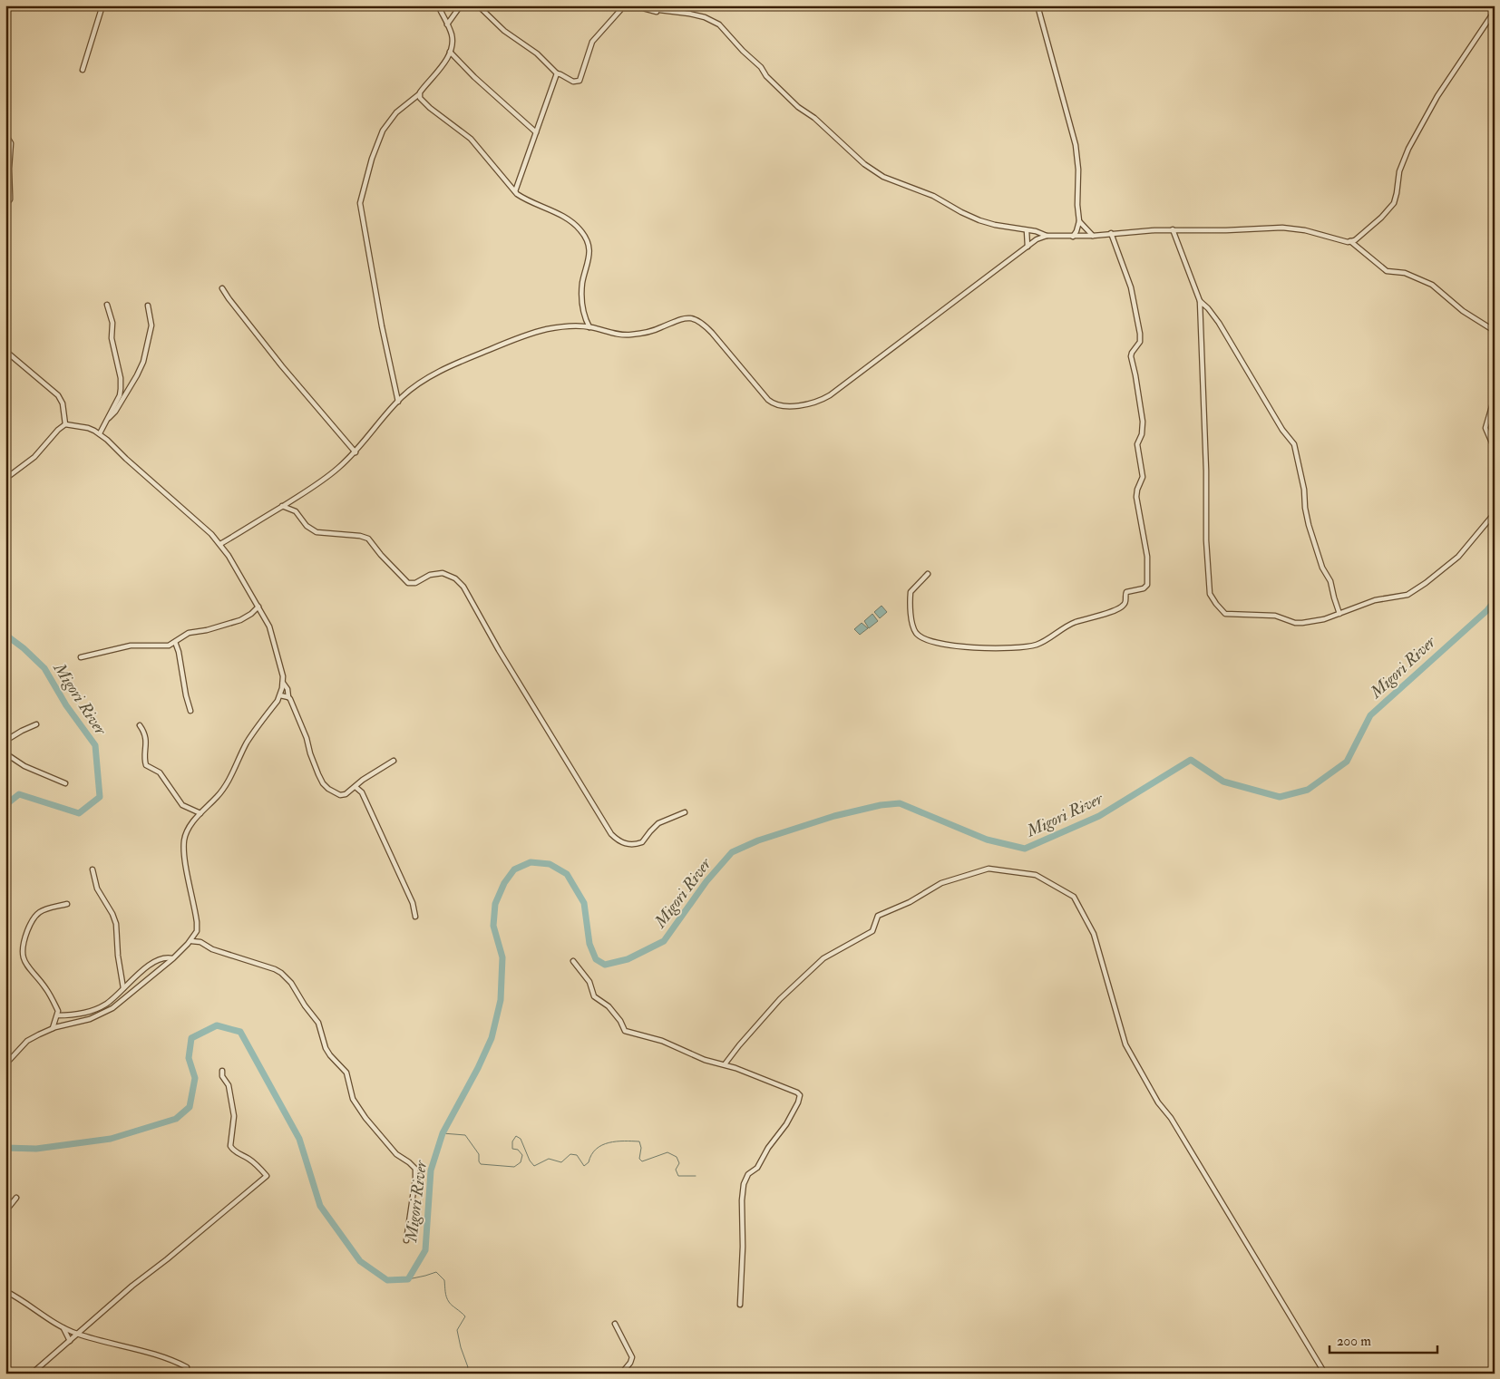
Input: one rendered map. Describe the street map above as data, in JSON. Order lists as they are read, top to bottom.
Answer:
{
  "water": ["Migori River"],
  "scale_bar": "200 m"
}
